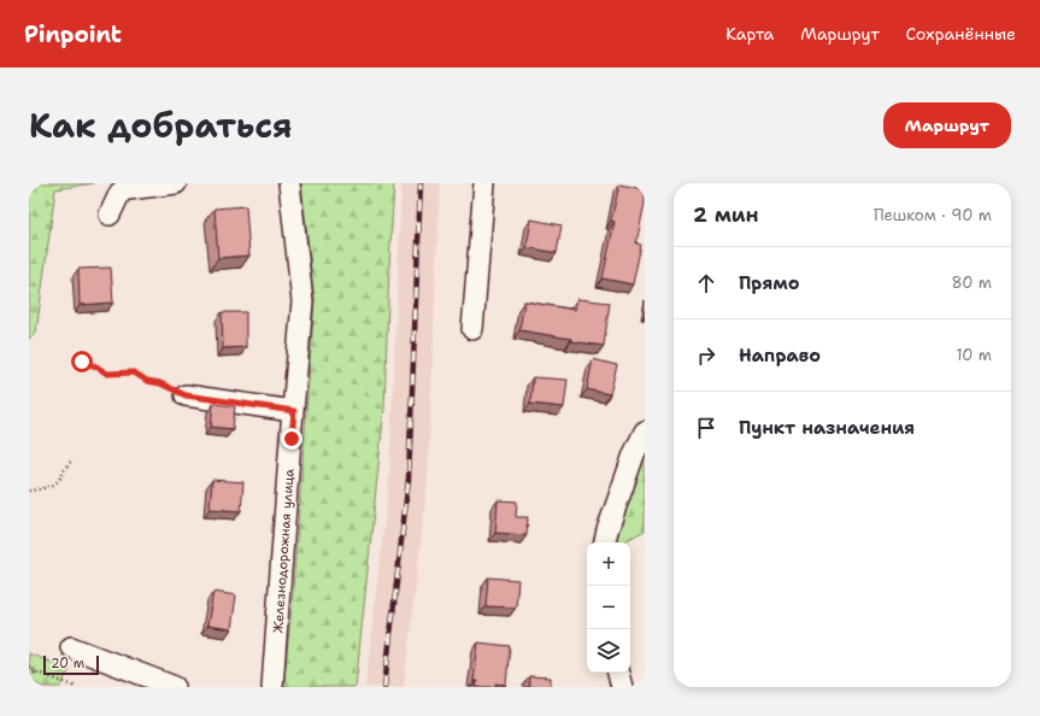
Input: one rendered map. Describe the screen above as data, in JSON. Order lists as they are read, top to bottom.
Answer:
{
  "streets": {
    "street": ["Железнодорожная улица"]
  },
  "scale_bar": "20 m",
  "page": {
    "header": "Pinpoint",
    "nav": ["Карта", "Маршрут", "Сохранённые"],
    "title": "Как добраться",
    "buttons": "Маршрут",
    "heading": ["2 мин", "Пешком · 90 m"],
    "list": [
      ["Прямо", "80 m"],
      ["Направо", "10 m"],
      "Пункт назначения"
    ],
    "map_buttons": ["+", "−"],
    "scale": "20 m"
  }
}
